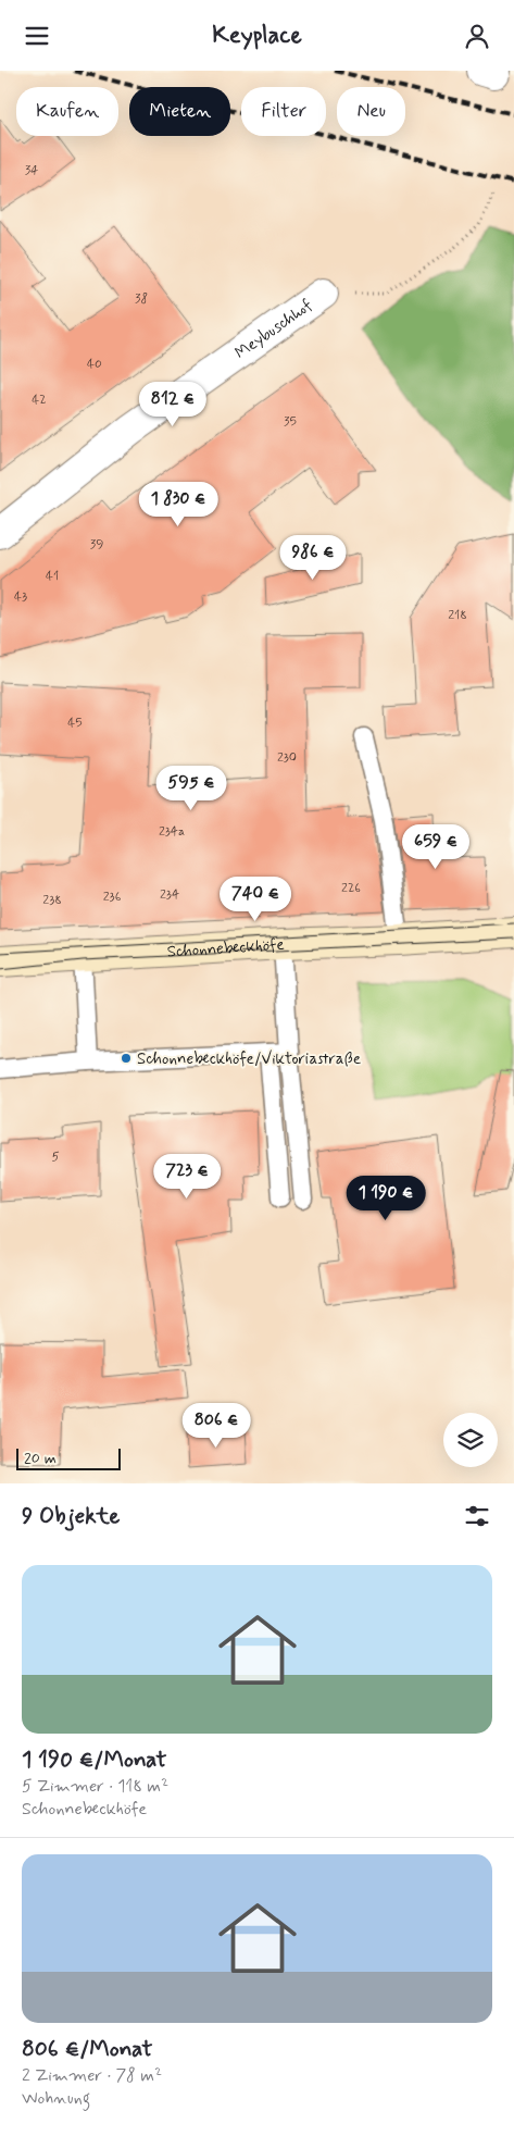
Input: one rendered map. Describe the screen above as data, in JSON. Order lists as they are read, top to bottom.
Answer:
{
  "streets": {
    "main road": ["Schonnebeckhöfe"],
    "street": ["Meybuschhof"]
  },
  "places": ["Schonnebeckhöfe/Viktoriastraße"],
  "house_numbers": [
    "34",
    "38",
    "40",
    "42",
    "35",
    "39",
    "41",
    "43",
    "218",
    "45",
    "230",
    "234a",
    "226",
    "234",
    "236",
    "238",
    "5"
  ],
  "scale_bar": "20 m",
  "page": {
    "header": "Keyplace",
    "chip": [
      "Kaufen",
      "Mieten",
      "Filter",
      "Neu"
    ],
    "price": [
      "812 €",
      "1 830 €",
      "986 €",
      "595 €",
      "659 €",
      "740 €",
      "723 €",
      "1 190 €",
      "806 €"
    ],
    "scale": "20 m",
    "heading": "9 Objekte",
    "list": [
      {
        "name": "1 190 €/Monat",
        "note": "5 Zimmer · 118 m² · Schonnebeckhöfe"
      },
      {
        "name": "806 €/Monat",
        "note": "2 Zimmer · 78 m² · Wohnung"
      }
    ]
  }
}
